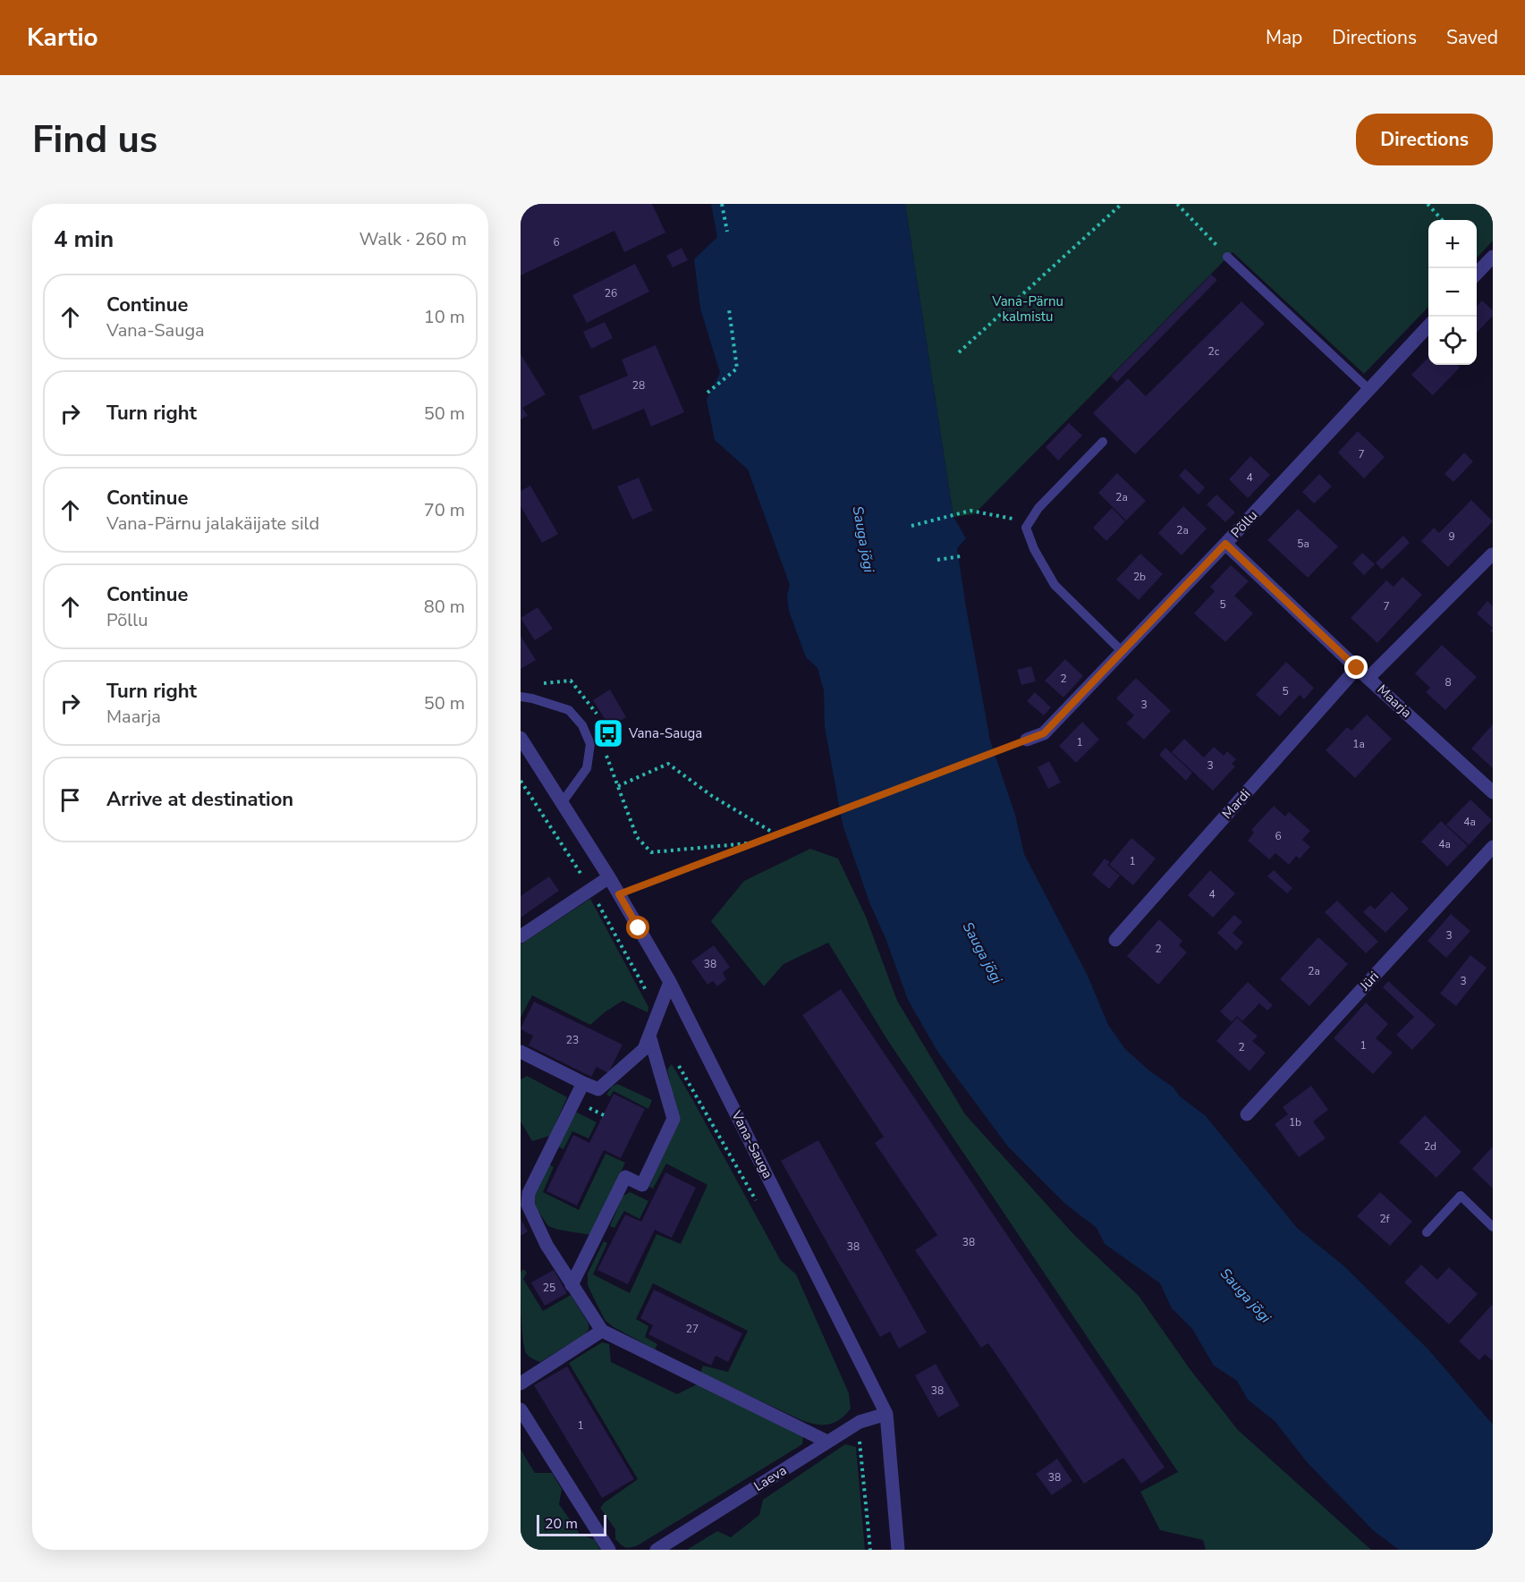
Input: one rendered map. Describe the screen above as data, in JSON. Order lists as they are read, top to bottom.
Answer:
{
  "streets": {
    "street": [
      "Põllu",
      "Maarja",
      "Mardi",
      "Jüri",
      "Vana-Sauga",
      "Laeva"
    ]
  },
  "crossings": [
    ["Põllu", "Maarja"],
    ["Maarja", "Mardi"],
    ["Vana-Sauga", "Laeva"]
  ],
  "water": ["Sauga jõgi"],
  "parks": ["Vana-Pärnu kalmistu"],
  "places": {
    "bus stop": ["Vana-Sauga"]
  },
  "house_numbers": [
    "6",
    "26",
    "2c",
    "28",
    "7",
    "4",
    "2a",
    "2a",
    "9",
    "5a",
    "2b",
    "5",
    "7",
    "2",
    "8",
    "5",
    "3",
    "1",
    "1a",
    "3",
    "4a",
    "6",
    "4a",
    "1",
    "4",
    "3",
    "2",
    "38",
    "2a",
    "3",
    "23",
    "1",
    "2",
    "1b",
    "2d",
    "2f",
    "38",
    "38",
    "25",
    "27",
    "38",
    "1",
    "38"
  ],
  "scale_bar": "20 m",
  "page": {
    "header": "Kartio",
    "nav": ["Map", "Directions", "Saved"],
    "buttons": "Directions",
    "title": "Find us",
    "heading": ["4 min", "Walk · 260 m"],
    "map_buttons": ["+", "−"],
    "list": [
      ["Continue", "Vana-Sauga", "10 m"],
      ["Turn right", "50 m"],
      ["Continue", "Vana-Pärnu jalakäijate sild", "70 m"],
      ["Continue", "Põllu", "80 m"],
      ["Turn right", "Maarja", "50 m"],
      "Arrive at destination"
    ],
    "scale": "20 m"
  }
}
